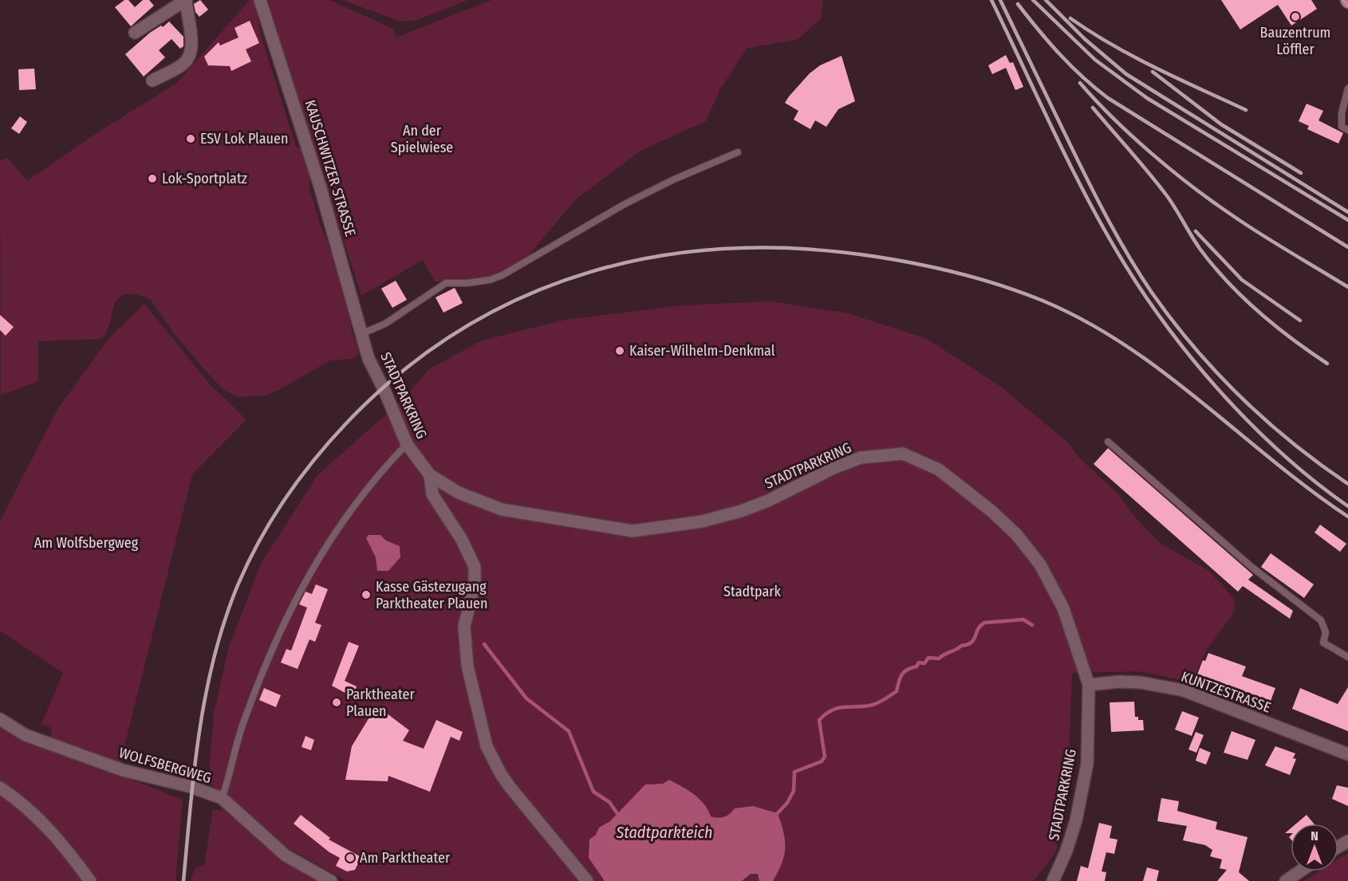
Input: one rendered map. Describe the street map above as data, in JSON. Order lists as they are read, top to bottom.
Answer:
{
  "streets": {
    "street": [
      "KAUSCHWITZER STRASSE",
      "STADTPARKRING",
      "KUNTZESTRASSE",
      "WOLFSBERGWEG"
    ]
  },
  "crossings": [
    ["KAUSCHWITZER STRASSE", "STADTPARKRING"],
    ["STADTPARKRING", "KUNTZESTRASSE"]
  ],
  "water": ["Stadtparkteich"],
  "parks": ["An der Spielwiese", "Am Wolfsbergweg", "Stadtpark"],
  "places": [
    "Bauzentrum Löffler",
    "ESV Lok Plauen",
    "Lok-Sportplatz",
    "Kaiser-Wilhelm-Denkmal",
    "Kasse Gästezugang Parktheater Plauen",
    "Parktheater Plauen",
    "Am Parktheater"
  ],
  "north": "top"
}
